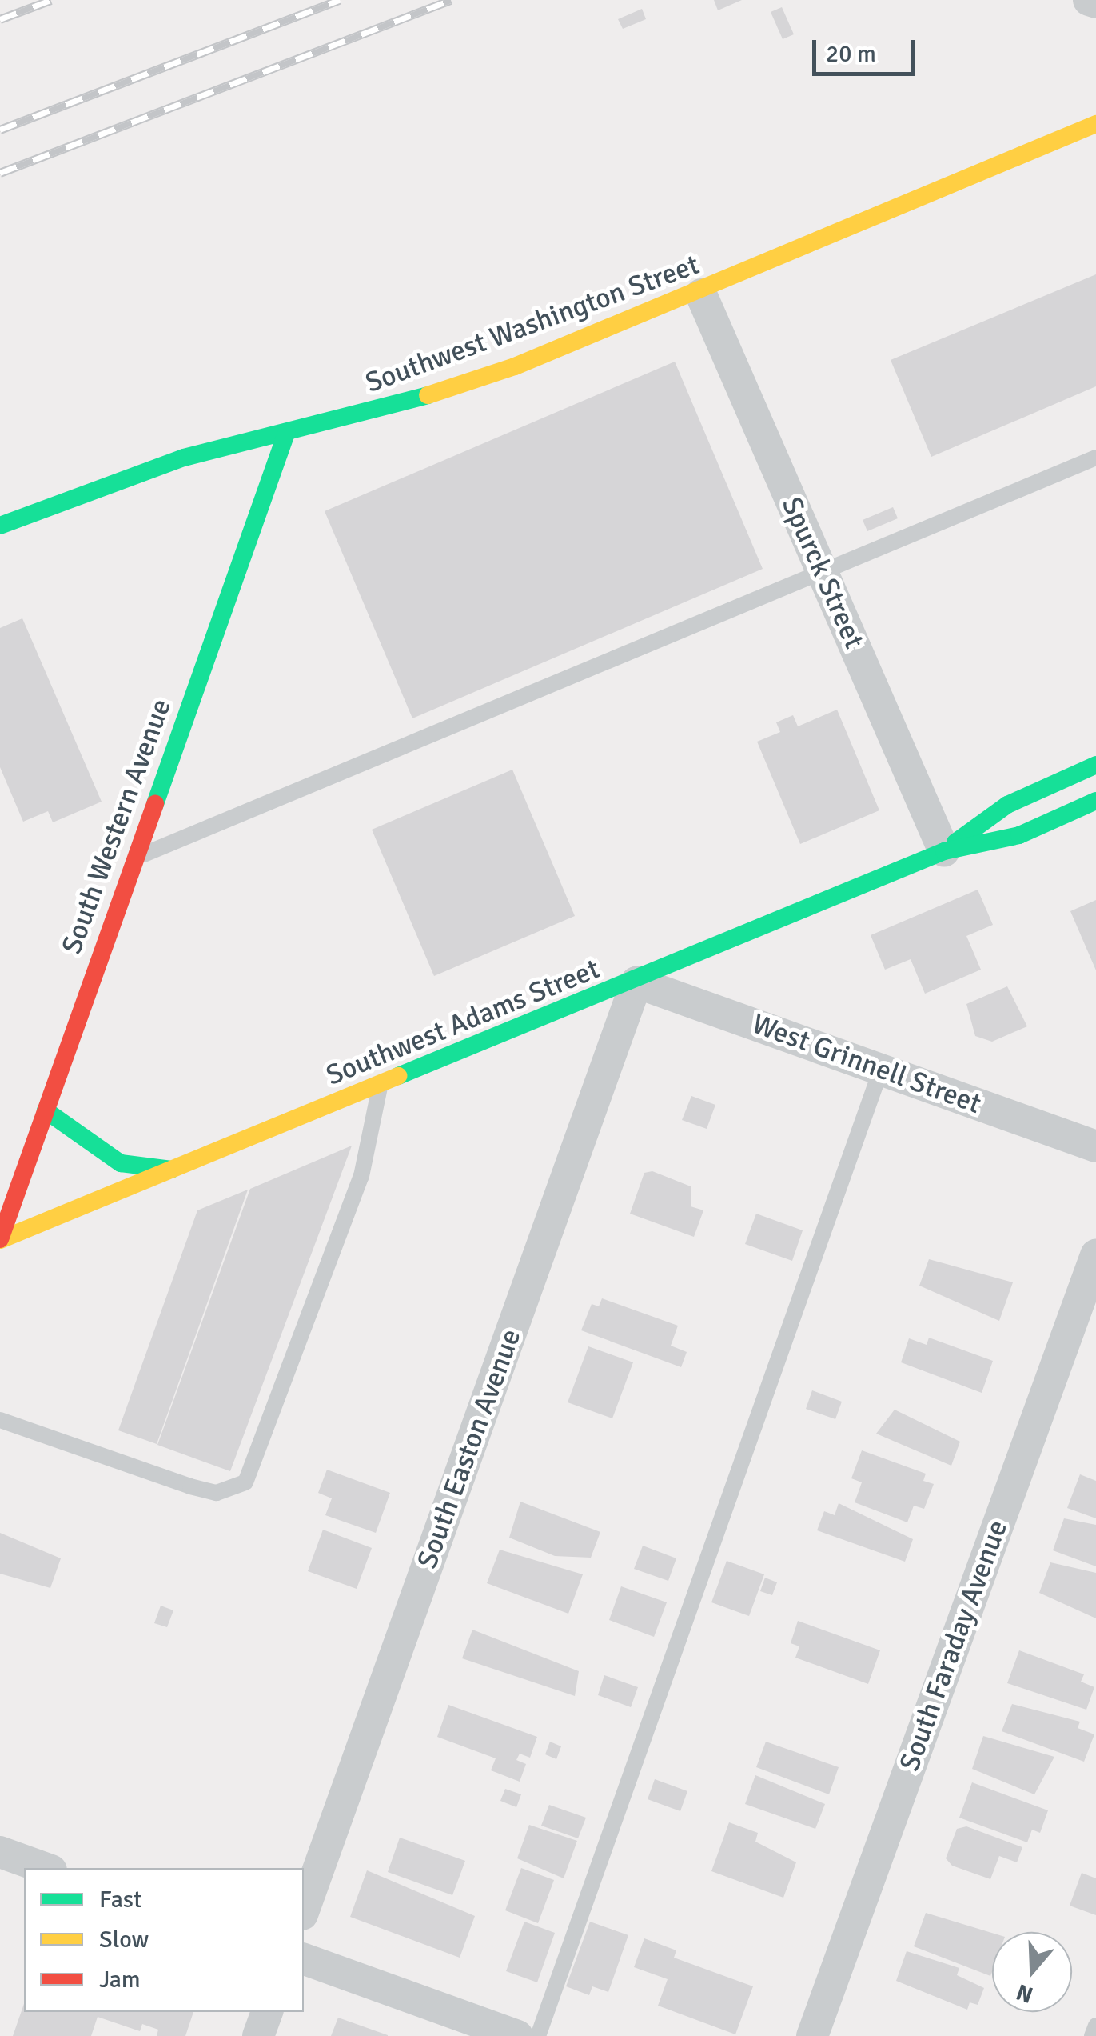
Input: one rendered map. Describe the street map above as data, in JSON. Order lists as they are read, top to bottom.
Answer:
{
  "streets": {
    "main road": ["Southwest Washington Street", "South Western Avenue", "Southwest Adams Street"],
    "street": [
      "Spurck Street",
      "West Grinnell Street",
      "South Easton Avenue",
      "South Faraday Avenue"
    ]
  },
  "crossings": [
    ["Southwest Washington Street", "Spurck Street"],
    ["Southwest Washington Street", "South Western Avenue"],
    ["Spurck Street", "Southwest Adams Street"],
    ["South Western Avenue", "Southwest Adams Street"],
    ["Southwest Adams Street", "West Grinnell Street"],
    ["Southwest Adams Street", "South Easton Avenue"],
    ["West Grinnell Street", "South Easton Avenue"]
  ],
  "legend": ["Fast", "Slow", "Jam"],
  "scale_bar": "20 m",
  "north": "bottom"
}
